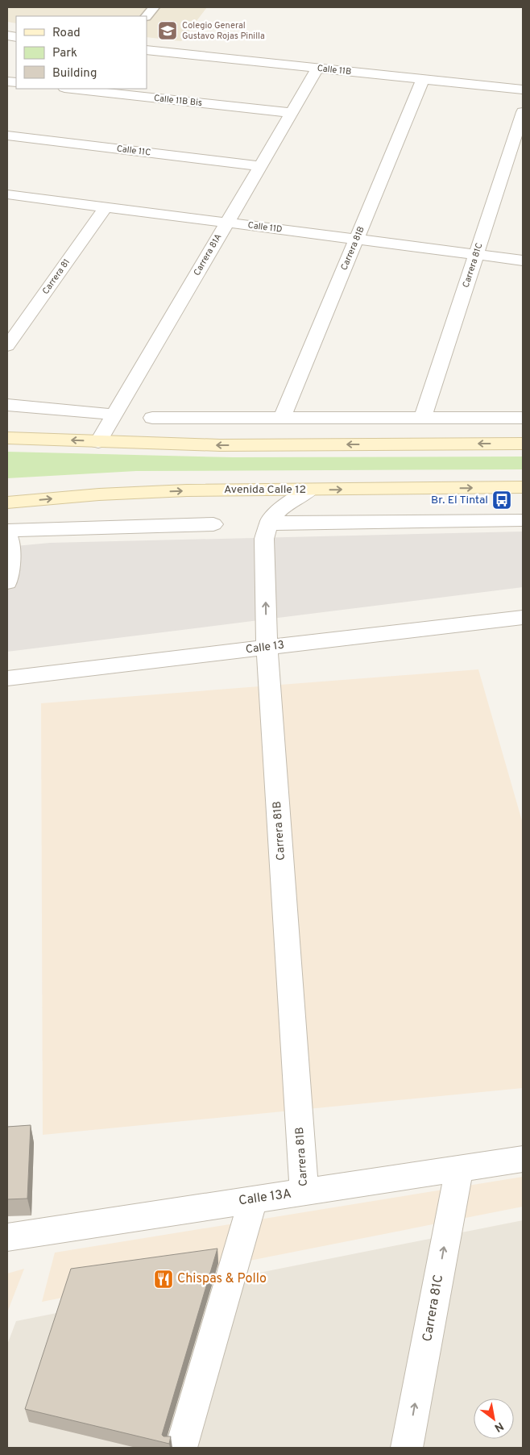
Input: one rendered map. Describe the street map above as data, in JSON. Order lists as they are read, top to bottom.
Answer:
{
  "streets": {
    "main road": ["Avenida Calle 12"],
    "street": [
      "Calle 11B",
      "Calle 11B Bis",
      "Calle 11C",
      "Calle 11D",
      "Carrera 81B",
      "Carrera 81A",
      "Carrera 81C",
      "Carrera 81",
      "Calle 13",
      "Calle 13A"
    ]
  },
  "crossings": [
    ["Calle 11B", "Carrera 81B"],
    ["Calle 11B", "Carrera 81A"],
    ["Calle 11B Bis", "Carrera 81A"],
    ["Calle 11C", "Carrera 81A"],
    ["Calle 11D", "Carrera 81B"],
    ["Calle 11D", "Carrera 81A"],
    ["Calle 11D", "Carrera 81C"],
    ["Calle 11D", "Carrera 81"],
    ["Carrera 81B", "Avenida Calle 12"],
    ["Carrera 81B", "Calle 13"],
    ["Carrera 81B", "Calle 13A"],
    ["Carrera 81C", "Calle 13A"]
  ],
  "one_way": ["Carrera 81C"],
  "places": {
    "school or university": ["Colegio General Gustavo Rojas Pinilla"],
    "bus stop": ["Br. El Tintal"],
    "restaurant": ["Chispas & Pollo"]
  },
  "legend": ["Road", "Park", "Building"],
  "north": "bottom right"
}
